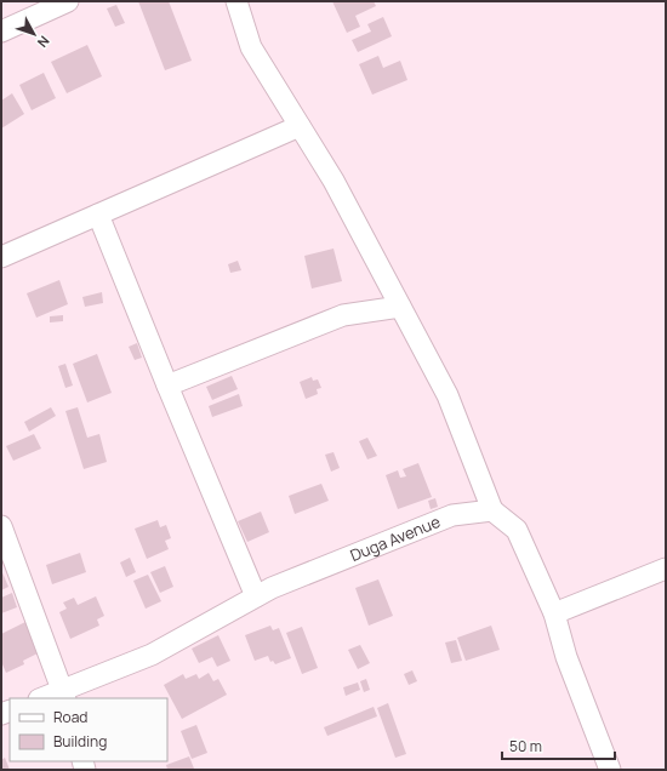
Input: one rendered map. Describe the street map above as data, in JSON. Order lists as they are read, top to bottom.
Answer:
{
  "streets": {
    "street": ["Duga Avenue"]
  },
  "legend": ["Road", "Building"],
  "scale_bar": "50 m",
  "north": "bottom right"
}
